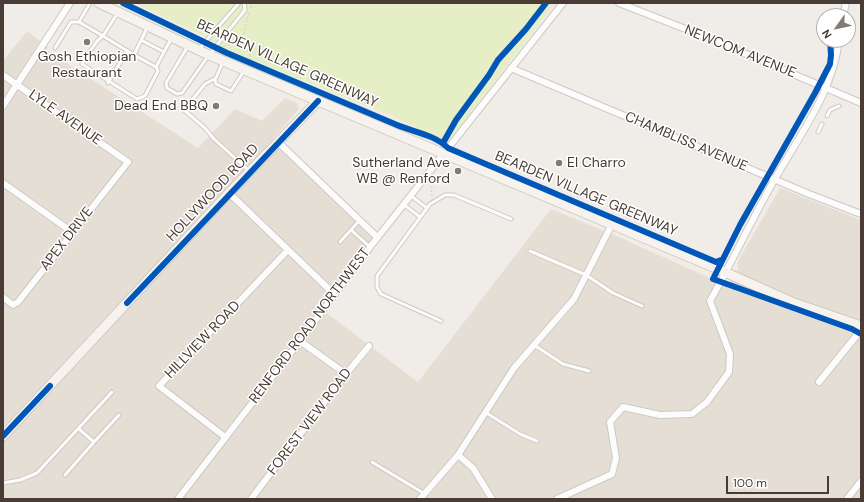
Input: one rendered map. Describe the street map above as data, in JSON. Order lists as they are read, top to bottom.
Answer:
{
  "streets": {
    "street": [
      "NEWCOM AVENUE",
      "LYLE AVENUE",
      "CHAMBLISS AVENUE",
      "HOLLYWOOD ROAD",
      "APEX DRIVE",
      "RENFORD ROAD NORTHWEST",
      "HILLVIEW ROAD",
      "FOREST VIEW ROAD"
    ],
    "cycle path": ["BEARDEN VILLAGE GREENWAY"]
  },
  "crossings": [
    ["LYLE AVENUE", "APEX DRIVE"],
    ["CHAMBLISS AVENUE", "RENFORD ROAD NORTHWEST"],
    ["RENFORD ROAD NORTHWEST", "HILLVIEW ROAD"]
  ],
  "places": [
    "Gosh Ethiopian Restaurant",
    "Dead End BBQ",
    "El Charro",
    "Sutherland Ave WB @ Renford"
  ],
  "scale_bar": "100 m",
  "north": "bottom left"
}
